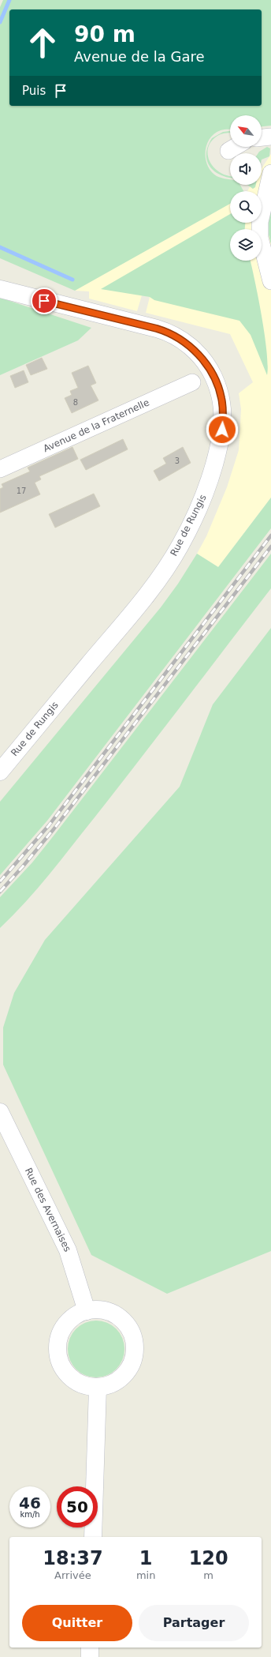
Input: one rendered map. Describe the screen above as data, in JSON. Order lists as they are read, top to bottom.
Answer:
{
  "streets": {
    "main road": ["Rue de Rungis", "Rue des Avernaises"],
    "street": ["Avenue de la Fraternelle"]
  },
  "house_numbers": ["8", "3", "17"],
  "north": "top left",
  "page": {
    "turn": ["90 m", "Avenue de la Gare"],
    "then": "Puis",
    "speed": "46 km/h",
    "limit": "50",
    "eta": [
      "18:37",
      "Arrivée",
      "1",
      "min",
      "120",
      "m"
    ],
    "buttons": ["Quitter", "Partager"]
  }
}
